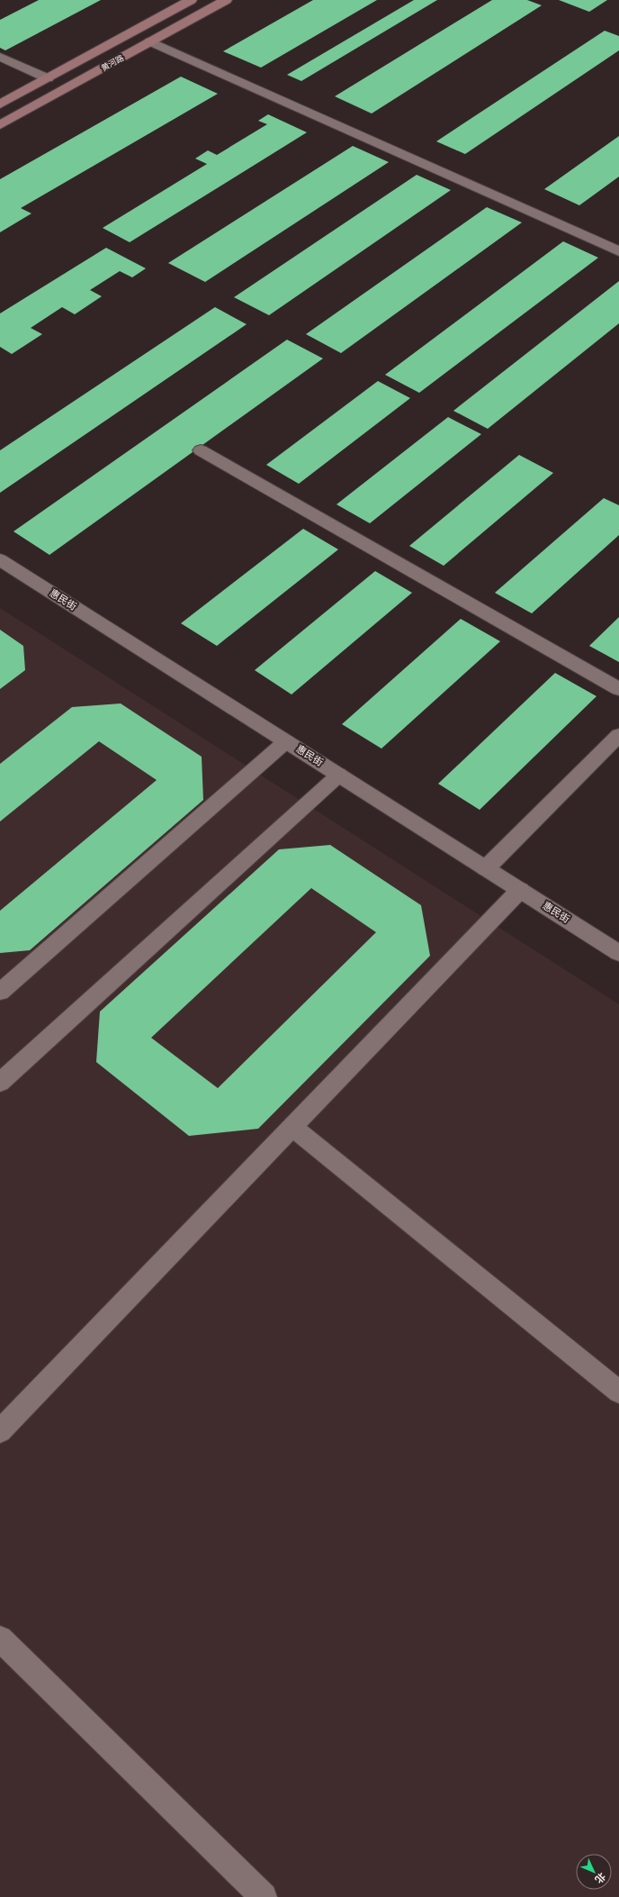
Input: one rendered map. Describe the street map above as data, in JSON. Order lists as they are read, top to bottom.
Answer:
{
  "streets": {
    "main road": ["黄河路"],
    "street": ["惠民街"]
  },
  "north": "bottom right"
}
